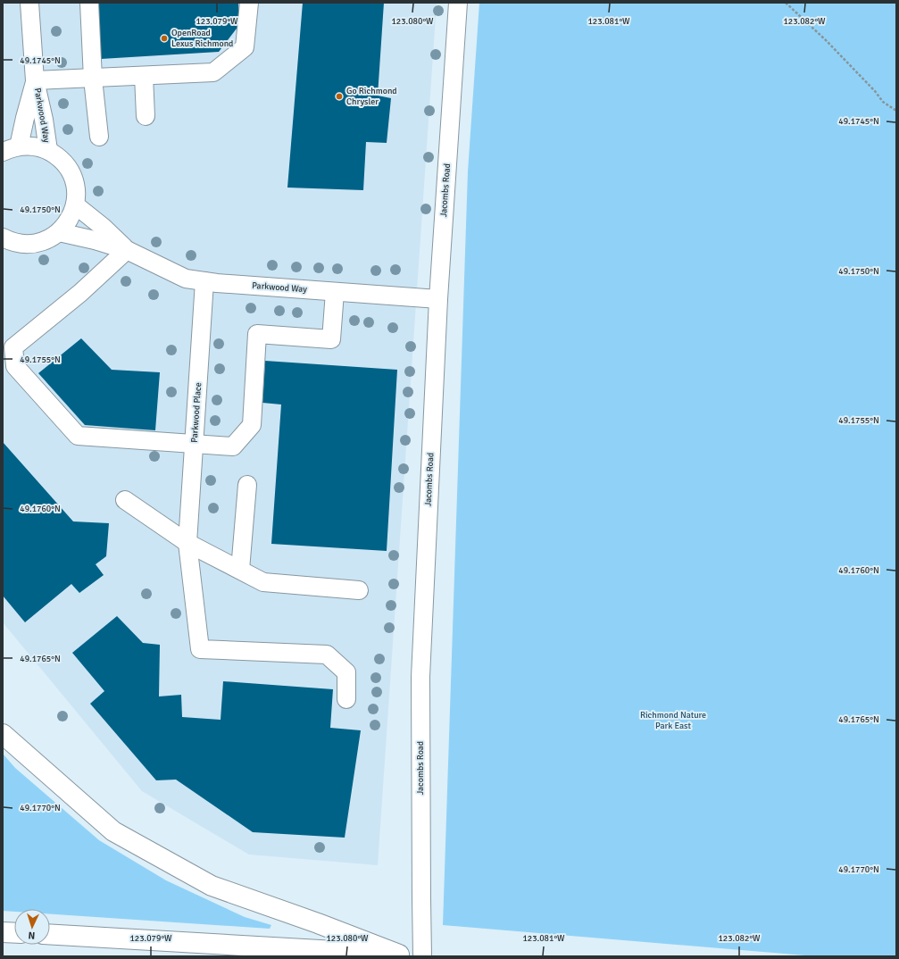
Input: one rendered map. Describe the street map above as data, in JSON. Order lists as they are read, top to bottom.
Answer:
{
  "streets": {
    "street": ["Parkwood Way", "Jacombs Road", "Parkwood Place"]
  },
  "crossings": [
    ["Parkwood Way", "Jacombs Road"],
    ["Parkwood Way", "Parkwood Place"]
  ],
  "parks": ["Richmond Nature Park East"],
  "places": ["OpenRoad Lexus Richmond", "Go Richmond Chrysler"],
  "north": "bottom",
  "coordinates": [
    "123.079°W",
    "123.080°W",
    "123.081°W",
    "123.082°W",
    "49.1745°N",
    "49.1750°N",
    "49.1755°N",
    "49.1760°N",
    "49.1765°N",
    "49.1770°N"
  ]
}
